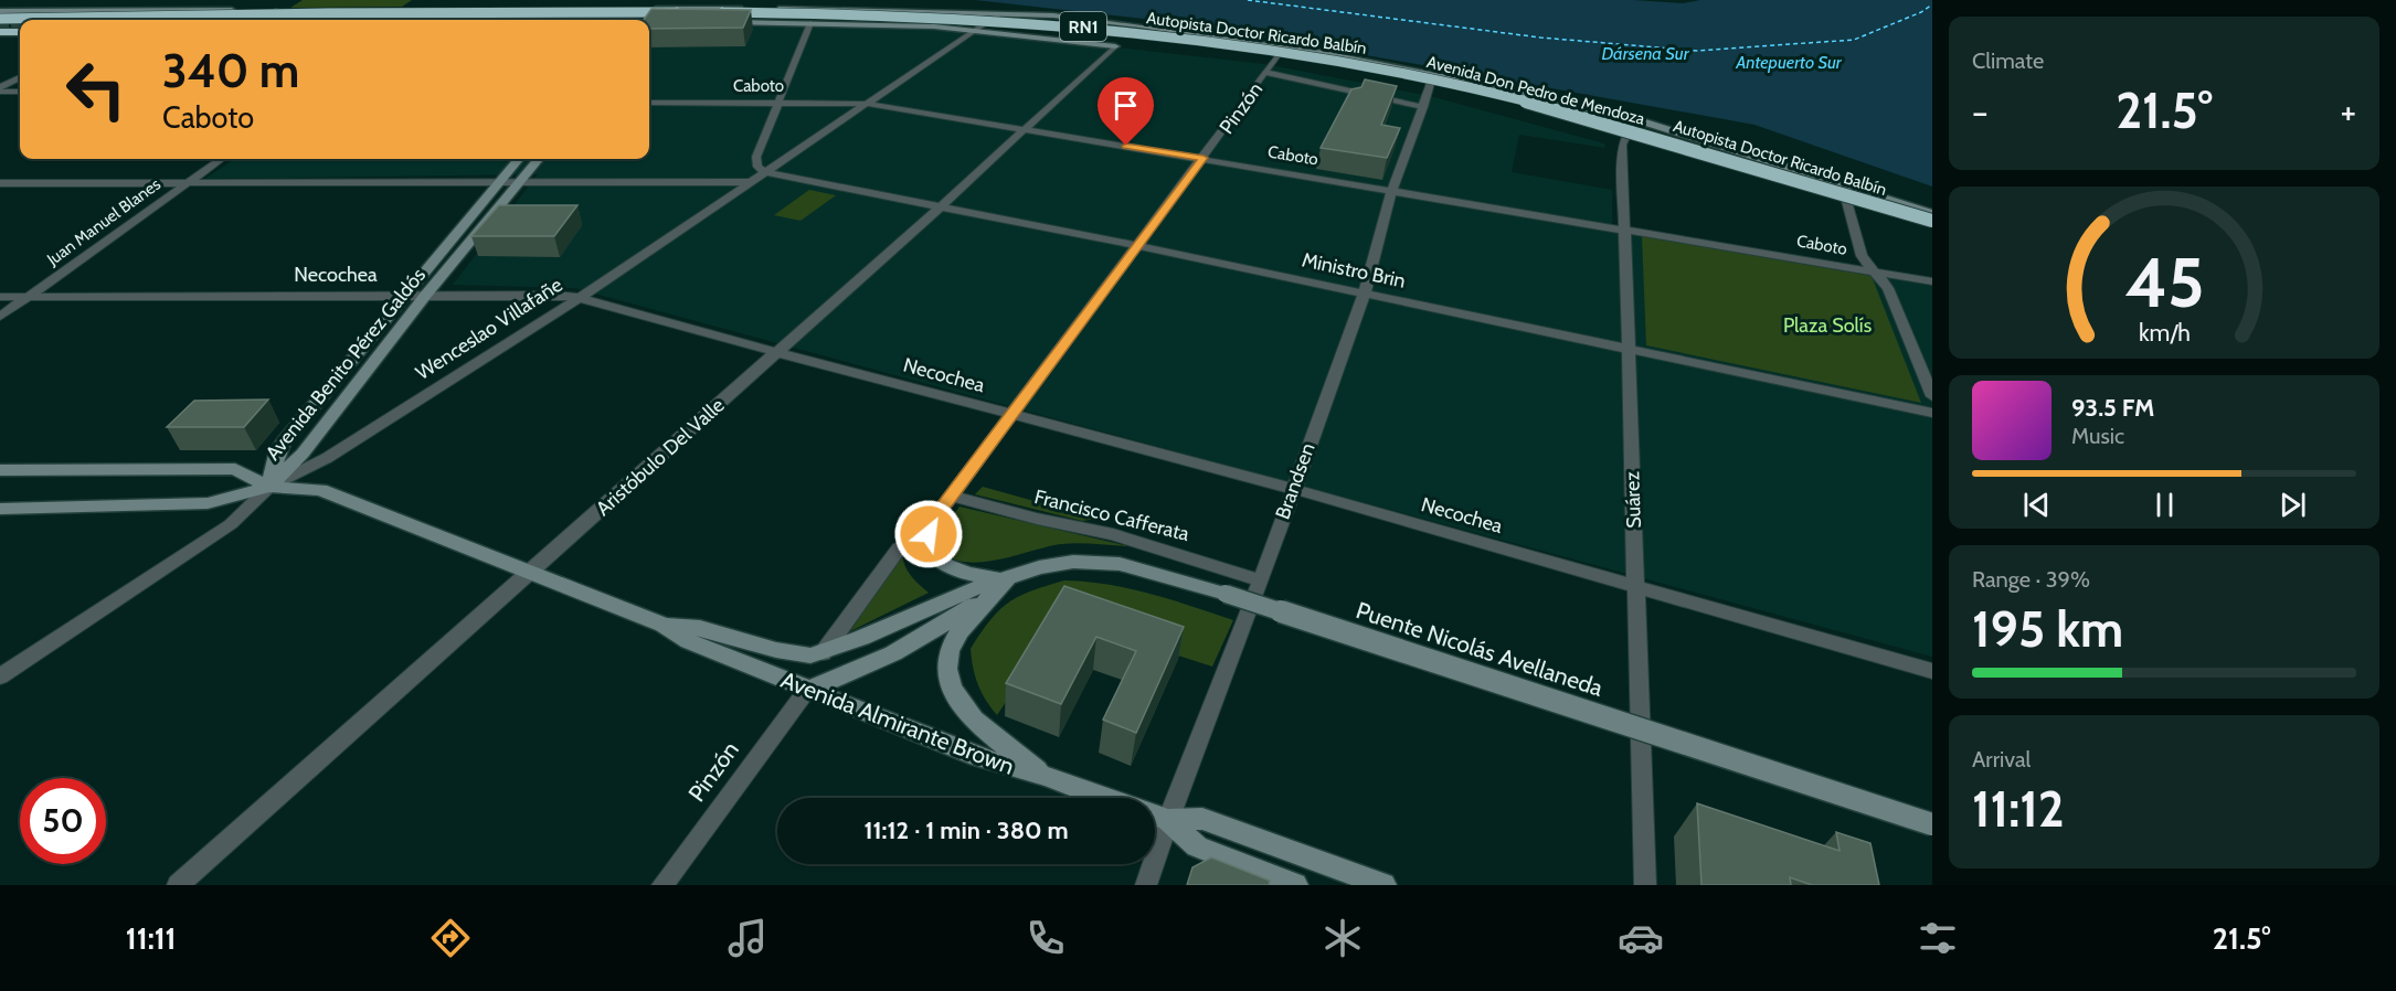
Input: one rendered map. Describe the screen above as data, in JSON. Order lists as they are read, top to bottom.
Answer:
{
  "streets": {
    "highway": ["RN1", "Autopista Doctor Ricardo Balbín"],
    "main road": [
      "Avenida Don Pedro de Mendoza",
      "Avenida Benito Pérez Galdós",
      "Aristóbulo Del Valle",
      "Puente Nicolás Avellaneda",
      "Avenida Almirante Brown"
    ],
    "street": [
      "Caboto",
      "Pinzón",
      "Juan Manuel Blanes",
      "Ministro Brin",
      "Necochea",
      "Wenceslao Villafañe",
      "Brandsen",
      "Suárez",
      "Francisco Cafferata"
    ]
  },
  "crossings": [
    ["Autopista Doctor Ricardo Balbín", "Avenida Don Pedro de Mendoza"],
    ["Caboto", "Pinzón"],
    ["Caboto", "Wenceslao Villafañe"],
    ["Caboto", "Aristóbulo Del Valle"],
    ["Caboto", "Brandsen"],
    ["Caboto", "Suárez"],
    ["Avenida Don Pedro de Mendoza", "Pinzón"],
    ["Avenida Don Pedro de Mendoza", "Wenceslao Villafañe"],
    ["Avenida Don Pedro de Mendoza", "Aristóbulo Del Valle"],
    ["Avenida Don Pedro de Mendoza", "Brandsen"],
    ["Avenida Don Pedro de Mendoza", "Suárez"],
    ["Pinzón", "Ministro Brin"],
    ["Pinzón", "Necochea"],
    ["Pinzón", "Francisco Cafferata"],
    ["Pinzón", "Puente Nicolás Avellaneda"],
    ["Pinzón", "Avenida Almirante Brown"],
    ["Juan Manuel Blanes", "Necochea"],
    ["Ministro Brin", "Wenceslao Villafañe"],
    ["Ministro Brin", "Aristóbulo Del Valle"],
    ["Ministro Brin", "Brandsen"],
    ["Ministro Brin", "Suárez"],
    ["Necochea", "Wenceslao Villafañe"],
    ["Necochea", "Avenida Benito Pérez Galdós"],
    ["Necochea", "Aristóbulo Del Valle"],
    ["Necochea", "Brandsen"],
    ["Necochea", "Suárez"],
    ["Wenceslao Villafañe", "Avenida Benito Pérez Galdós"],
    ["Wenceslao Villafañe", "Avenida Almirante Brown"],
    ["Avenida Benito Pérez Galdós", "Avenida Almirante Brown"],
    ["Aristóbulo Del Valle", "Avenida Almirante Brown"],
    ["Brandsen", "Francisco Cafferata"],
    ["Puente Nicolás Avellaneda", "Avenida Almirante Brown"]
  ],
  "water": ["Dársena Sur", "Antepuerto Sur"],
  "parks": ["Plaza Solís"],
  "page": {
    "tile": [
      "Climate",
      ["Range · 39%", "195 km"],
      ["Arrival", "11:12"]
    ],
    "turn": ["340 m", "Caboto"],
    "heat": ["−", "21.5°", "+"],
    "song": ["93.5 FM", "Music"],
    "limit": "50",
    "trip": "11:12 · 1 min · 380 m",
    "tabs": ["11:11", "21.5°"],
    "gauge": ["45", "km/h"]
  }
}
